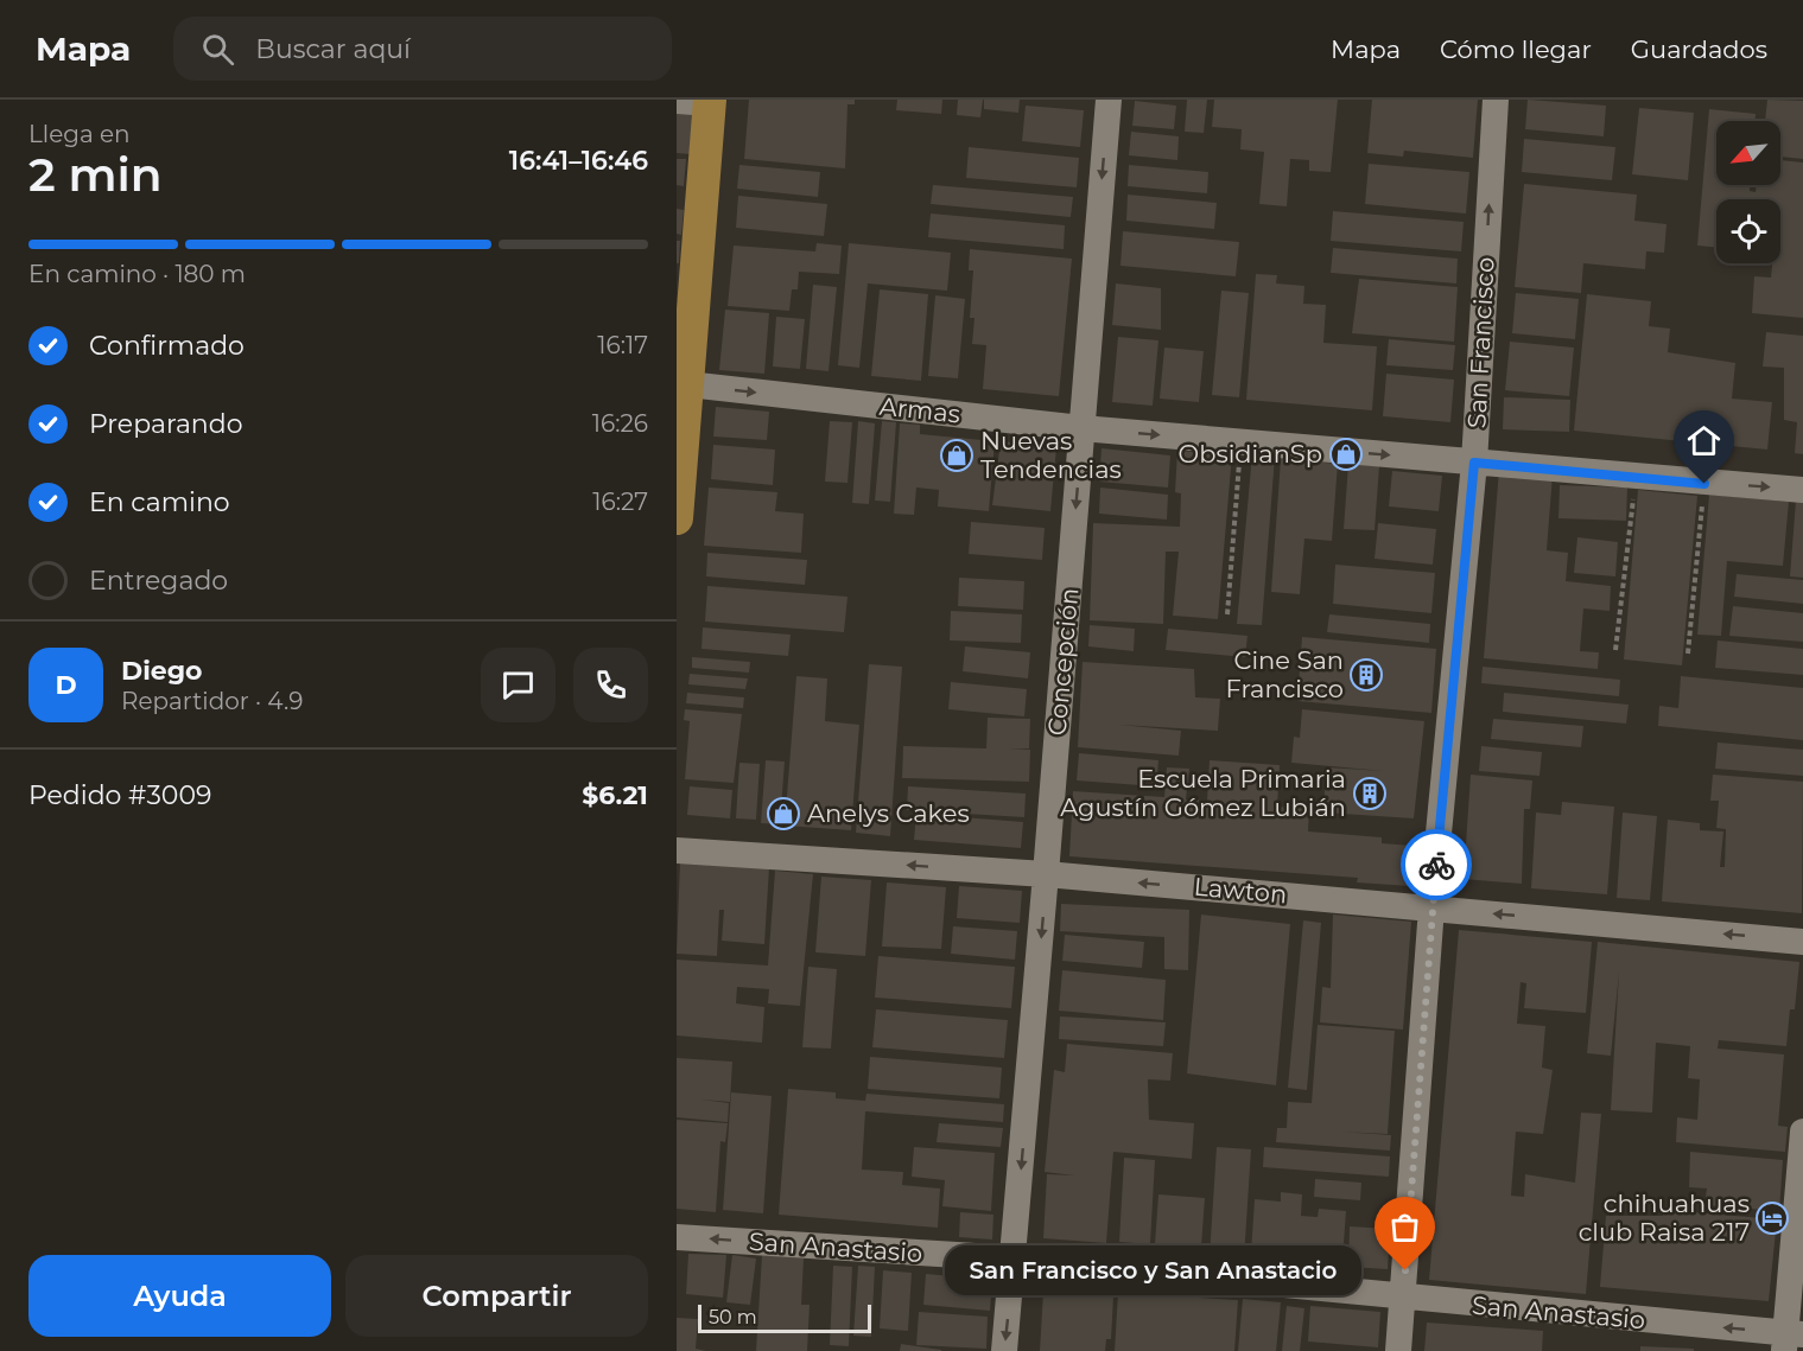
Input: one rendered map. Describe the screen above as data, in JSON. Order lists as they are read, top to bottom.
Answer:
{
  "streets": {
    "street": [
      "San Francisco",
      "Armas",
      "Concepción",
      "Lawton",
      "San Anastasio"
    ]
  },
  "crossings": [
    ["San Francisco", "Armas"],
    ["San Francisco", "Lawton"],
    ["San Francisco", "San Anastasio"],
    ["Armas", "Concepción"],
    ["Concepción", "Lawton"],
    ["Concepción", "San Anastasio"]
  ],
  "one_way": [
    "Armas",
    "Concepción",
    "Lawton",
    "San Anastasio"
  ],
  "places": {
    "shop": ["ObsidianSp", "Nuevas Tendencias", "Anelys Cakes"],
    "building": ["Cine San Francisco", "Escuela Primaria Agustín Gómez Lubián"],
    "hotel": ["chihuahuas club Raisa 217"],
    "other": ["San Francisco y San Anastacio"]
  },
  "scale_bar": "50 m",
  "north": "bottom left",
  "page": {
    "header": "Mapa",
    "search": "Buscar aquí",
    "nav": ["Mapa", "Cómo llegar", "Guardados"],
    "heading": ["2 min", "Llega en", "16:41–16:46"],
    "panel": [
      "Diego",
      "Repartidor · 4.9",
      "Pedido #3009",
      "$6.21"
    ],
    "bar": "En camino · 180 m",
    "list": [
      ["Confirmado", "16:17"],
      ["Preparando", "16:26"],
      ["En camino", "16:27"],
      "Entregado"
    ],
    "round": "D",
    "buttons": ["Ayuda", "Compartir"],
    "bubble": "San Francisco y San Anastacio",
    "scale": "50 m"
  }
}
